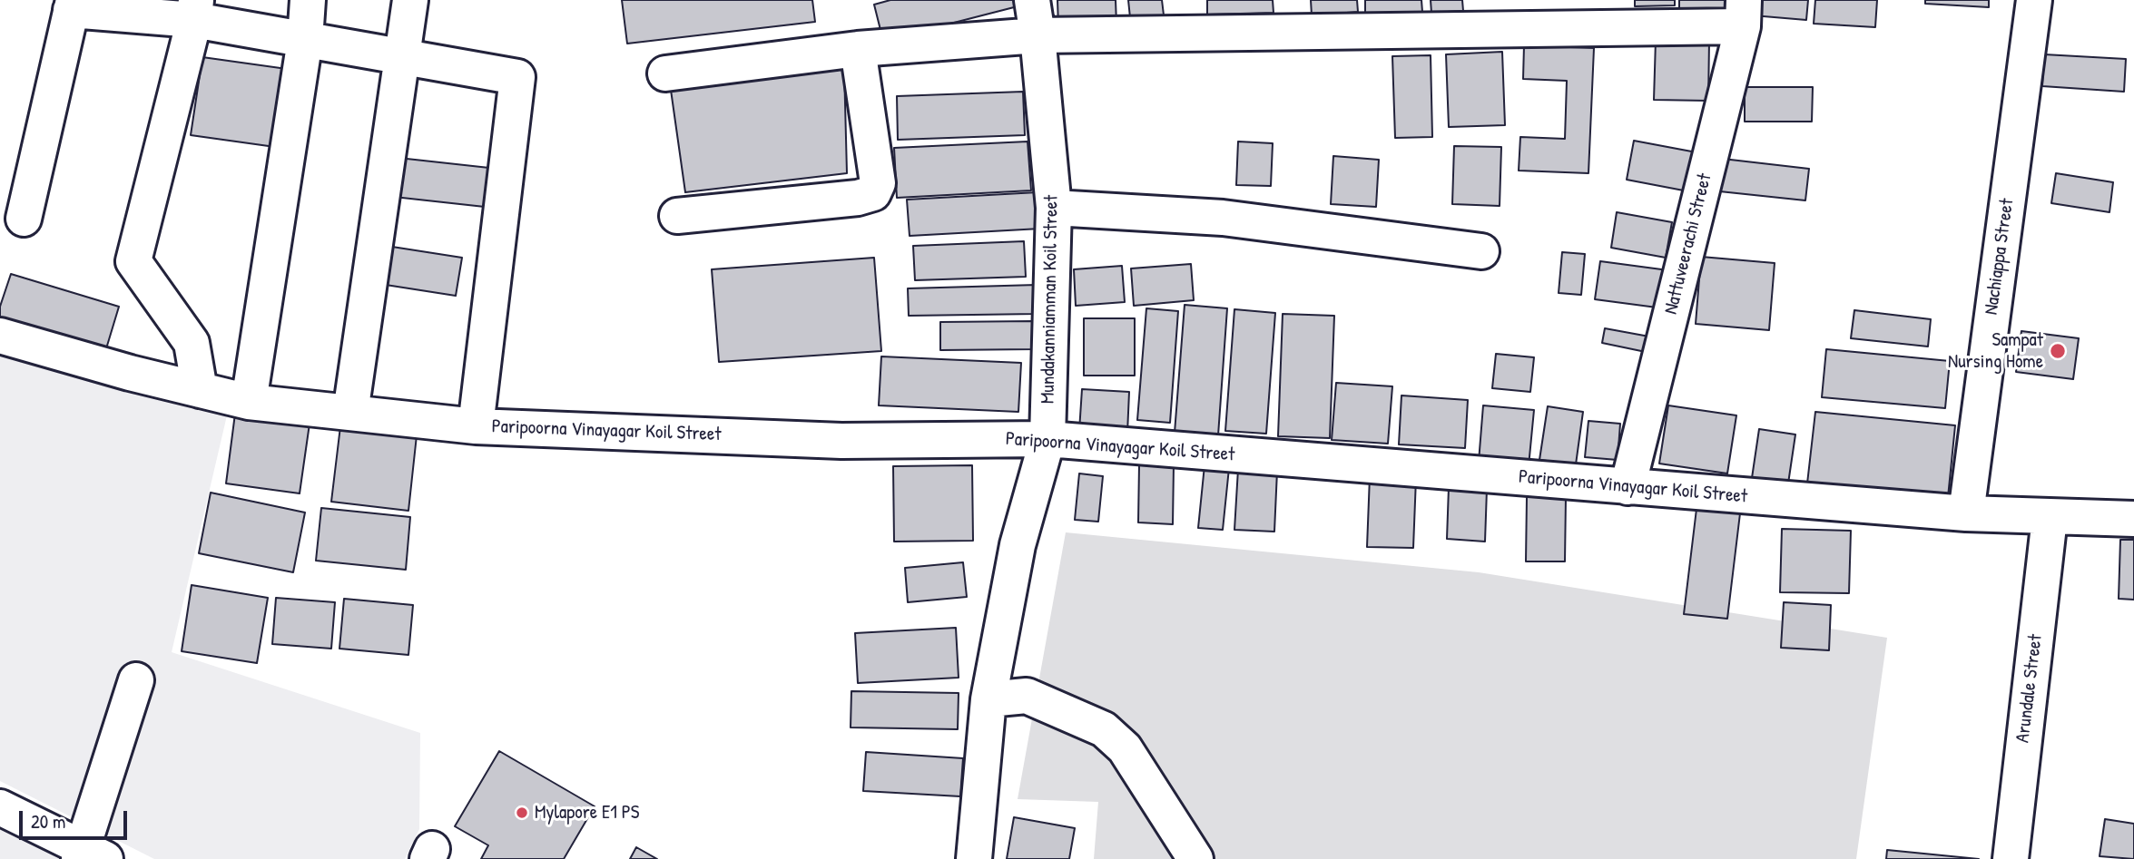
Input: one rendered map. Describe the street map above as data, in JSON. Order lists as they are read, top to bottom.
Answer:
{
  "streets": {
    "street": [
      "Nattuveerachi Street",
      "Nachiappa Street",
      "Mundakanniamman Koil Street",
      "Paripoorna Vinayagar Koil Street",
      "Arundale Street"
    ]
  },
  "crossings": [
    ["Nattuveerachi Street", "Paripoorna Vinayagar Koil Street"],
    ["Nachiappa Street", "Paripoorna Vinayagar Koil Street"],
    ["Mundakanniamman Koil Street", "Paripoorna Vinayagar Koil Street"],
    ["Paripoorna Vinayagar Koil Street", "Arundale Street"]
  ],
  "places": ["Sampat Nursing Home", "Mylapore E1 PS"],
  "scale_bar": "20 m"
}
